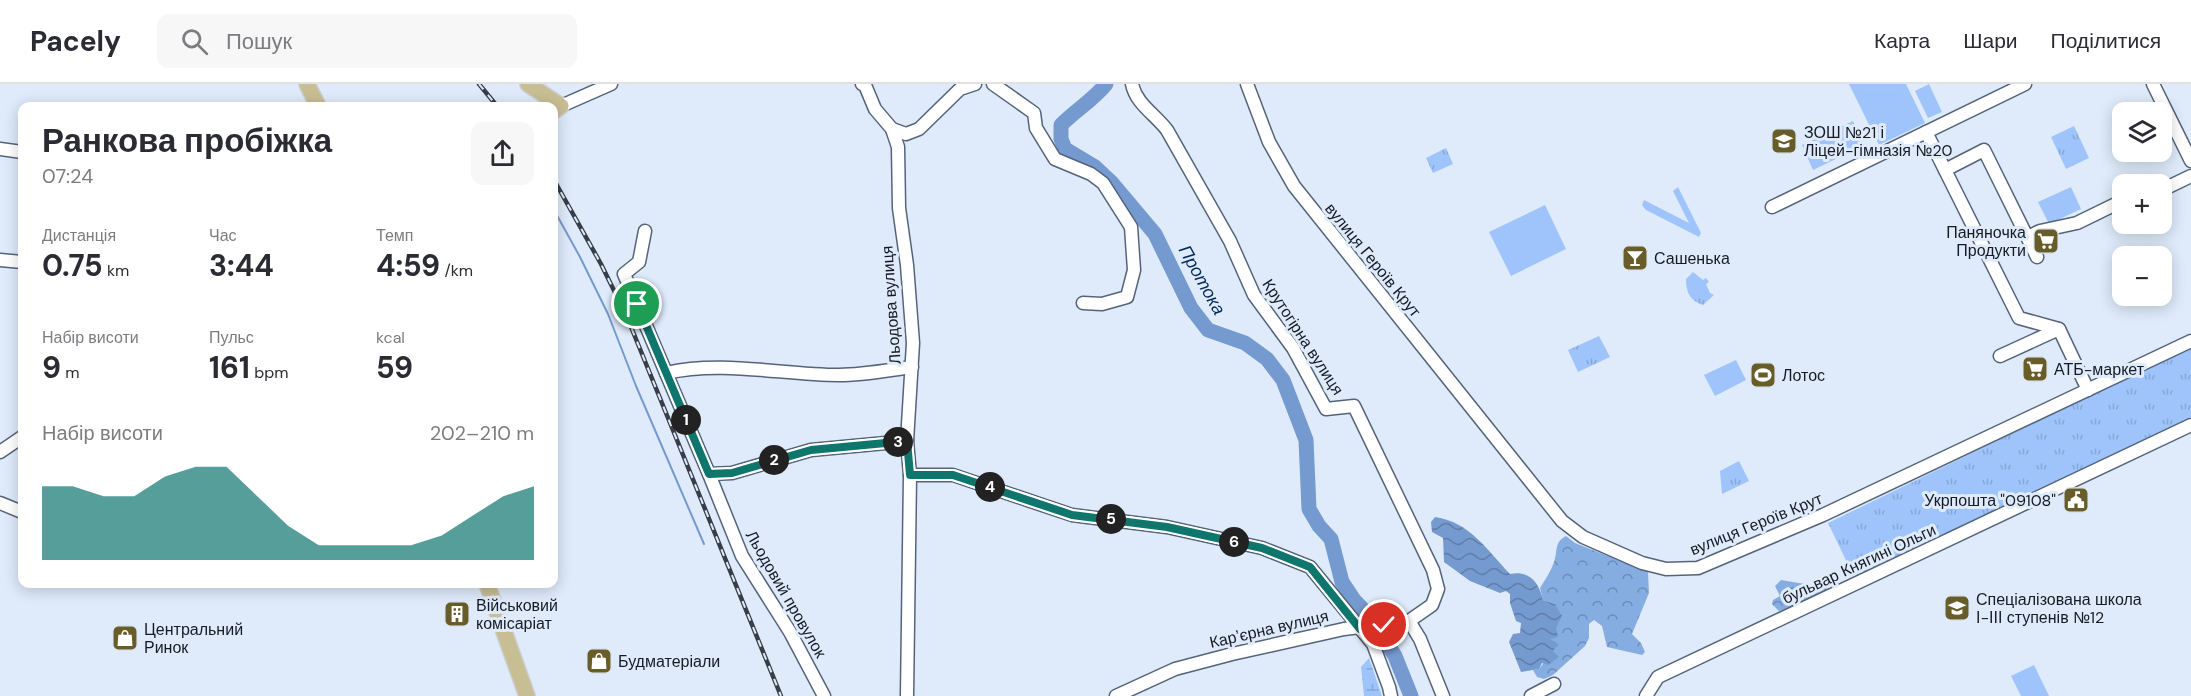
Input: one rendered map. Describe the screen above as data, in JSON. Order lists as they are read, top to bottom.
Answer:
{
  "streets": {
    "street": [
      "вулиця Героїв Крут",
      "Льодова вулиця",
      "Крутогірна вулиця",
      "бульвар Княгині Ольги",
      "Льодовий провулок",
      "Карʼєрна вулиця"
    ]
  },
  "crossings": [
    ["Крутогірна вулиця", "Карʼєрна вулиця"]
  ],
  "water": ["Протока"],
  "places": {
    "school or university": ["ЗОШ №21 і Ліцей-гімназія №20", "Спеціалізована школа І-ІІІ ступенів №12"],
    "supermarket": ["Паняночка Продукти", "АТБ-маркет"],
    "bar": ["Сашенька"],
    "sports": ["Лотос"],
    "public building": ["Укрпошта \"09108\""],
    "building": ["Військовий комісаріат"],
    "shop": ["Центральний Ринок", "Будматеріали"]
  },
  "page": {
    "header": "Pacely",
    "search": "Пошук",
    "nav": ["Карта", "Шари", "Поділитися"],
    "map_buttons": ["+", "−"],
    "heading": ["Ранкова пробіжка", "07:24"],
    "stats": [
      ["Дистанція", "0.75 km"],
      ["Час", "3:44"],
      ["Темп", "4:59 /km"],
      ["Набір висоти", "9 m"],
      ["Пульс", "161 bpm"],
      ["kcal", "59"]
    ],
    "pins": [
      "1",
      "3",
      "2",
      "4",
      "5",
      "6"
    ],
    "chart": ["Набір висоти", "202–210 m"]
  }
}
